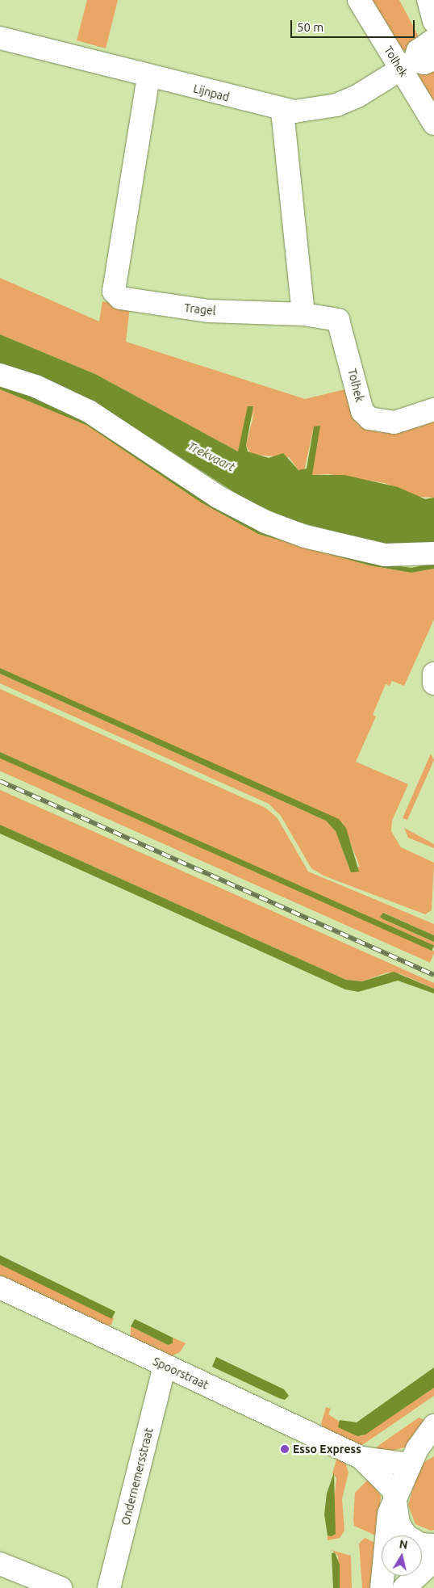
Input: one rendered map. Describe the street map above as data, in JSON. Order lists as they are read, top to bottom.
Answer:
{
  "streets": {
    "street": [
      "Tolhek",
      "Lijnpad",
      "Tragel",
      "Spoorstraat",
      "Ondernemersstraat"
    ]
  },
  "crossings": [
    ["Tolhek", "Lijnpad"],
    ["Tolhek", "Tragel"],
    ["Lijnpad", "Tragel"],
    ["Spoorstraat", "Ondernemersstraat"]
  ],
  "water": ["Trekvaart"],
  "places": ["Esso Express"],
  "scale_bar": "50 m",
  "north": "top"
}
